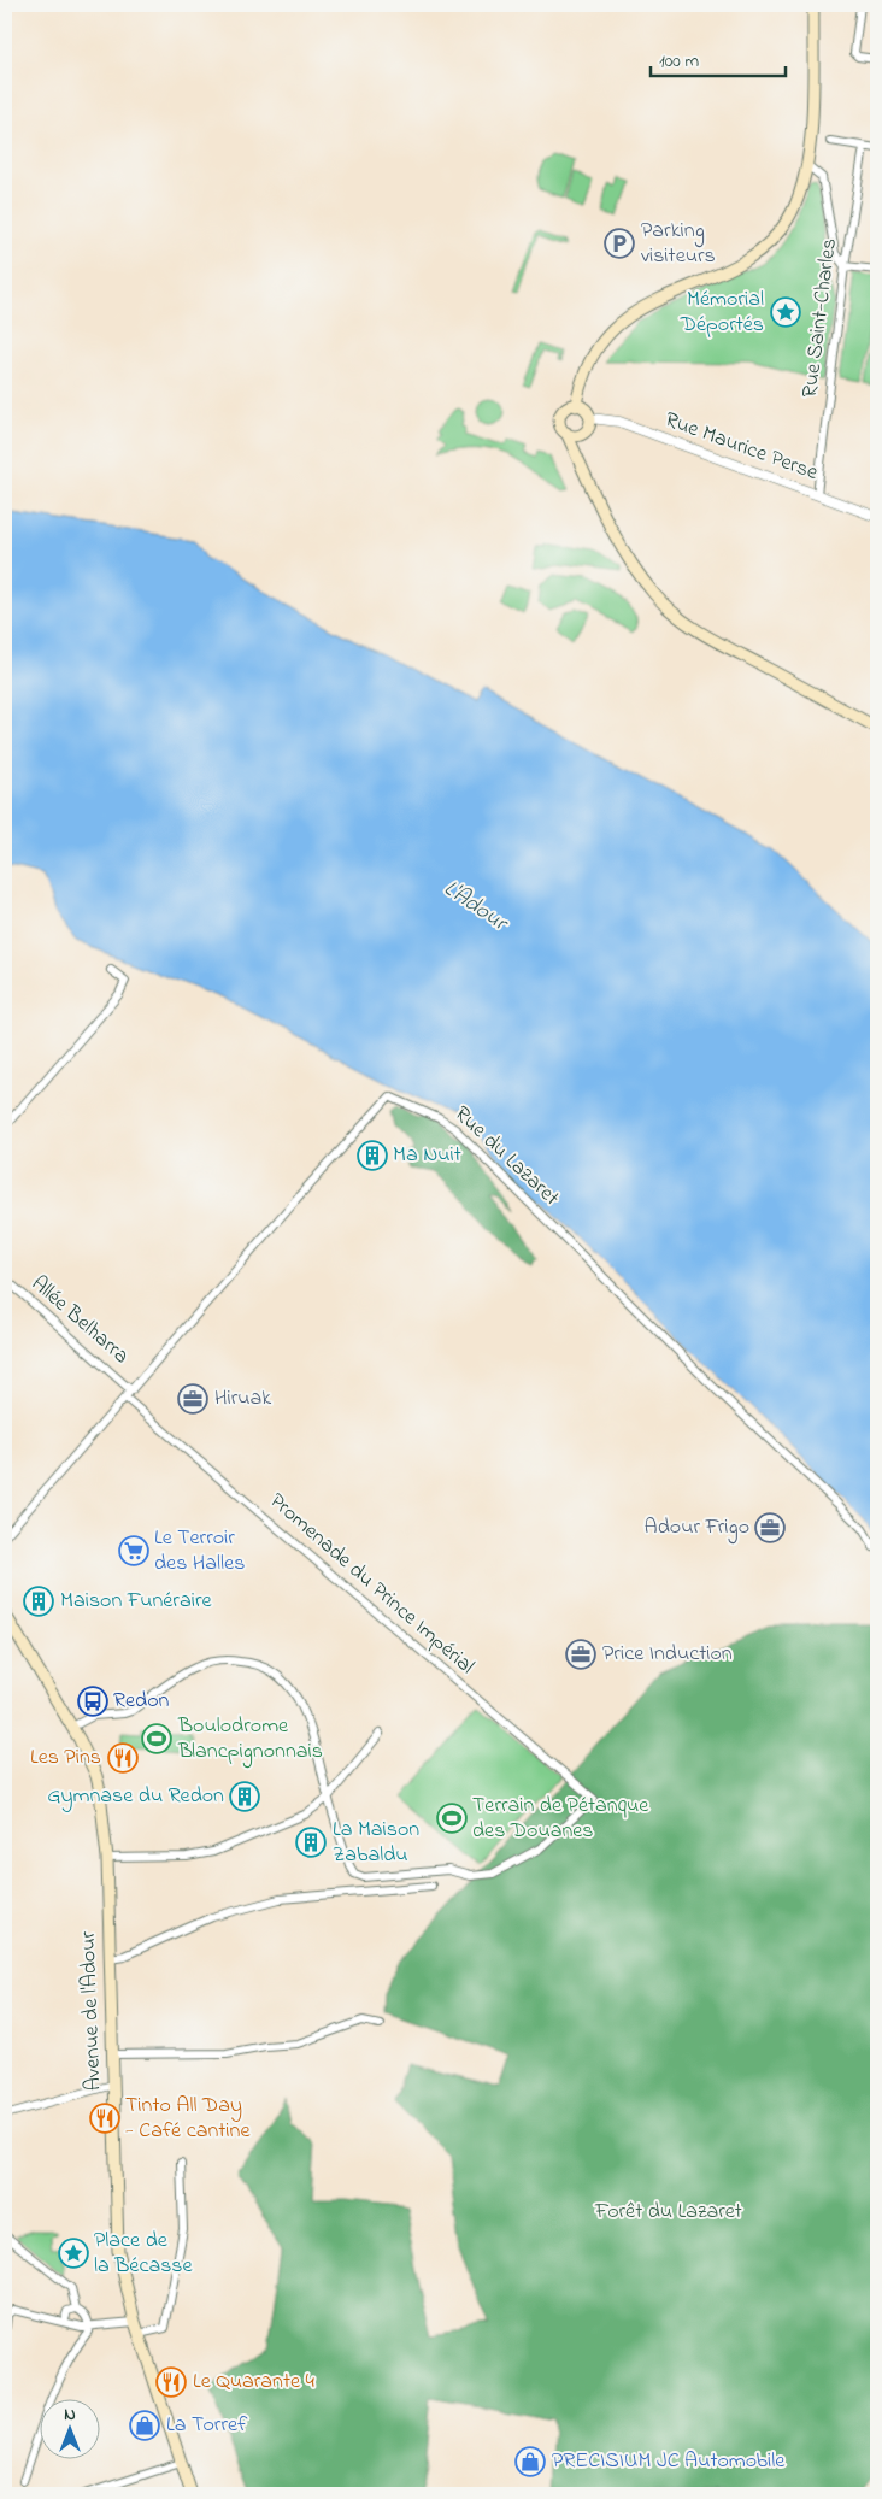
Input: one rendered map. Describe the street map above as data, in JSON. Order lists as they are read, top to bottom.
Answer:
{
  "streets": {
    "main road": ["Avenue de l'Adour"],
    "street": [
      "Rue Saint-Charles",
      "Rue Maurice Perse",
      "Rue du Lazaret",
      "Allée Belharra",
      "Promenade du Prince Impérial"
    ]
  },
  "crossings": [
    ["Rue Saint-Charles", "Rue Maurice Perse"],
    ["Rue du Lazaret", "Allée Belharra"],
    ["Rue du Lazaret", "Promenade du Prince Impérial"]
  ],
  "water": ["L'Adour"],
  "parks": ["Forêt du Lazaret"],
  "places": {
    "parking": ["Parking visiteurs"],
    "place": ["Mémorial Déportés", "Place de la Bécasse"],
    "building": [
      "Ma Nuit",
      "Maison Funéraire",
      "Gymnase du Redon",
      "La Maison Zabaldu"
    ],
    "office": ["Hiruak", "Adour Frigo", "Price Induction"],
    "supermarket": ["Le Terroir des Halles"],
    "bus stop": ["Redon"],
    "sports": ["Boulodrome Blancpignonnais", "Terrain de Pétanque des Douanes"],
    "restaurant": ["Les Pins", "Tinto All Day - Café cantine", "Le Quarante 4"],
    "shop": ["La Torref", "PRECISIUM JC Automobile"]
  },
  "scale_bar": "100 m",
  "north": "top"
}
